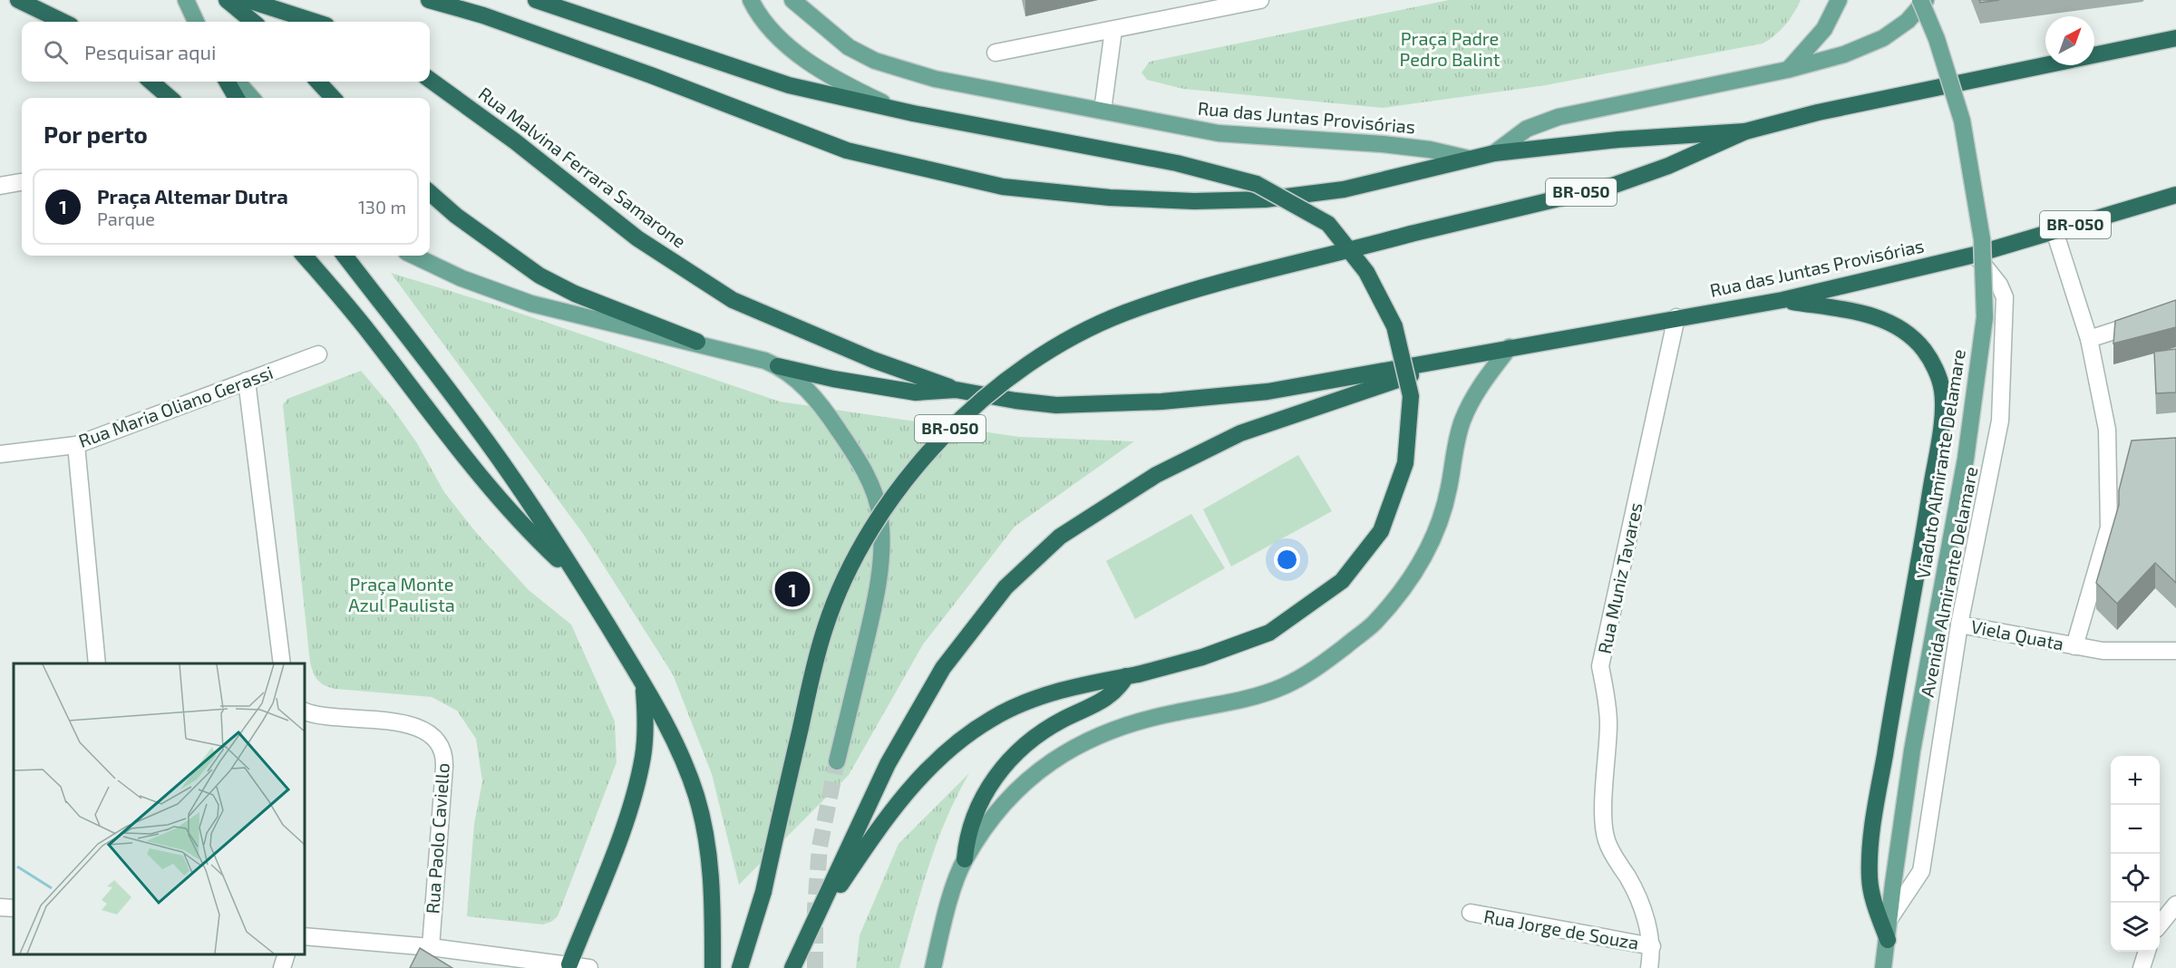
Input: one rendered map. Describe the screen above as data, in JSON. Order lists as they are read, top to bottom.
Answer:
{
  "streets": {
    "highway": ["Rua das Juntas Provisórias", "Rua Malvina Ferrara Samarone", "BR-050"],
    "main road": ["Viaduto Almirante Delamare"],
    "street": [
      "Rua Maria Oliano Gerassi",
      "Rua Muniz Tavares",
      "Avenida Almirante Delamare",
      "Viela Quata",
      "Rua Paolo Caviello",
      "Rua Jorge de Souza"
    ]
  },
  "crossings": [
    ["Rua das Juntas Provisórias", "BR-050"],
    ["Rua das Juntas Provisórias", "Rua Muniz Tavares"],
    ["Rua das Juntas Provisórias", "Avenida Almirante Delamare"],
    ["Viaduto Almirante Delamare", "Avenida Almirante Delamare"],
    ["Rua Muniz Tavares", "Rua Jorge de Souza"],
    ["Avenida Almirante Delamare", "Viela Quata"]
  ],
  "parks": ["Praça Padre Pedro Balint", "Praça Monte Azul Paulista"],
  "north": "top right",
  "page": {
    "search": "Pesquisar aqui",
    "heading": "Por perto",
    "list": [
      {
        "mark": "1",
        "name": "Praça Altemar Dutra",
        "note": "Parque",
        "value": "130 m"
      }
    ],
    "pins": "1",
    "map_buttons": ["+", "−"]
  }
}
